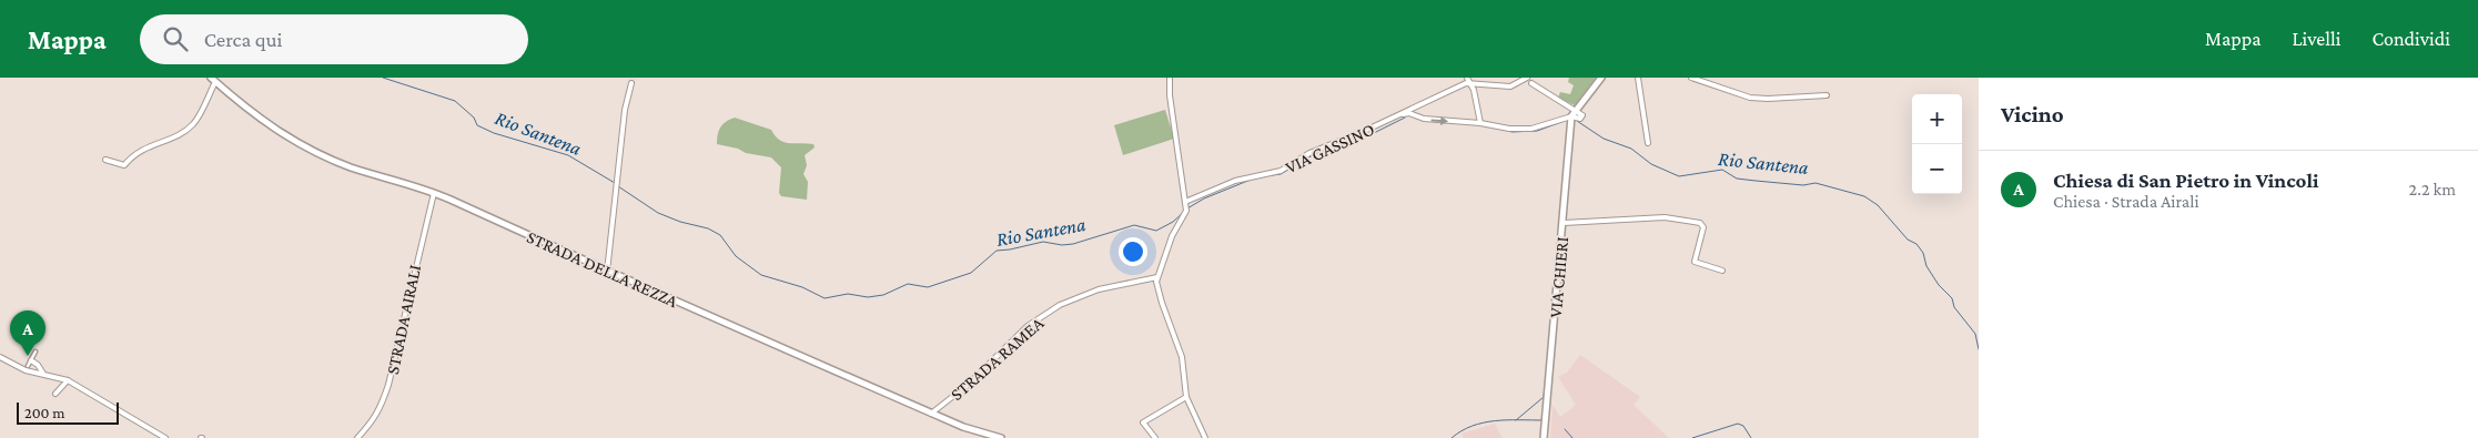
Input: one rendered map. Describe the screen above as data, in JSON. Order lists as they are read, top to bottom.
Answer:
{
  "streets": {
    "main road": ["STRADA DELLA REZZA", "VIA CHIERI"],
    "street": ["VIA GASSINO", "STRADA AIRALI", "STRADA RAMEA"]
  },
  "crossings": [
    ["STRADA DELLA REZZA", "STRADA AIRALI"],
    ["STRADA DELLA REZZA", "STRADA RAMEA"]
  ],
  "water": ["Rio Santena"],
  "scale_bar": "200 m",
  "page": {
    "header": "Mappa",
    "search": "Cerca qui",
    "nav": ["Mappa", "Livelli", "Condividi"],
    "heading": "Vicino",
    "map_buttons": ["+", "−"],
    "list": [
      {
        "mark": "A",
        "name": "Chiesa di San Pietro in Vincoli",
        "note": "Chiesa · Strada Airali",
        "value": "2.2 km"
      }
    ],
    "pins": "A",
    "scale": "200 m"
  }
}
